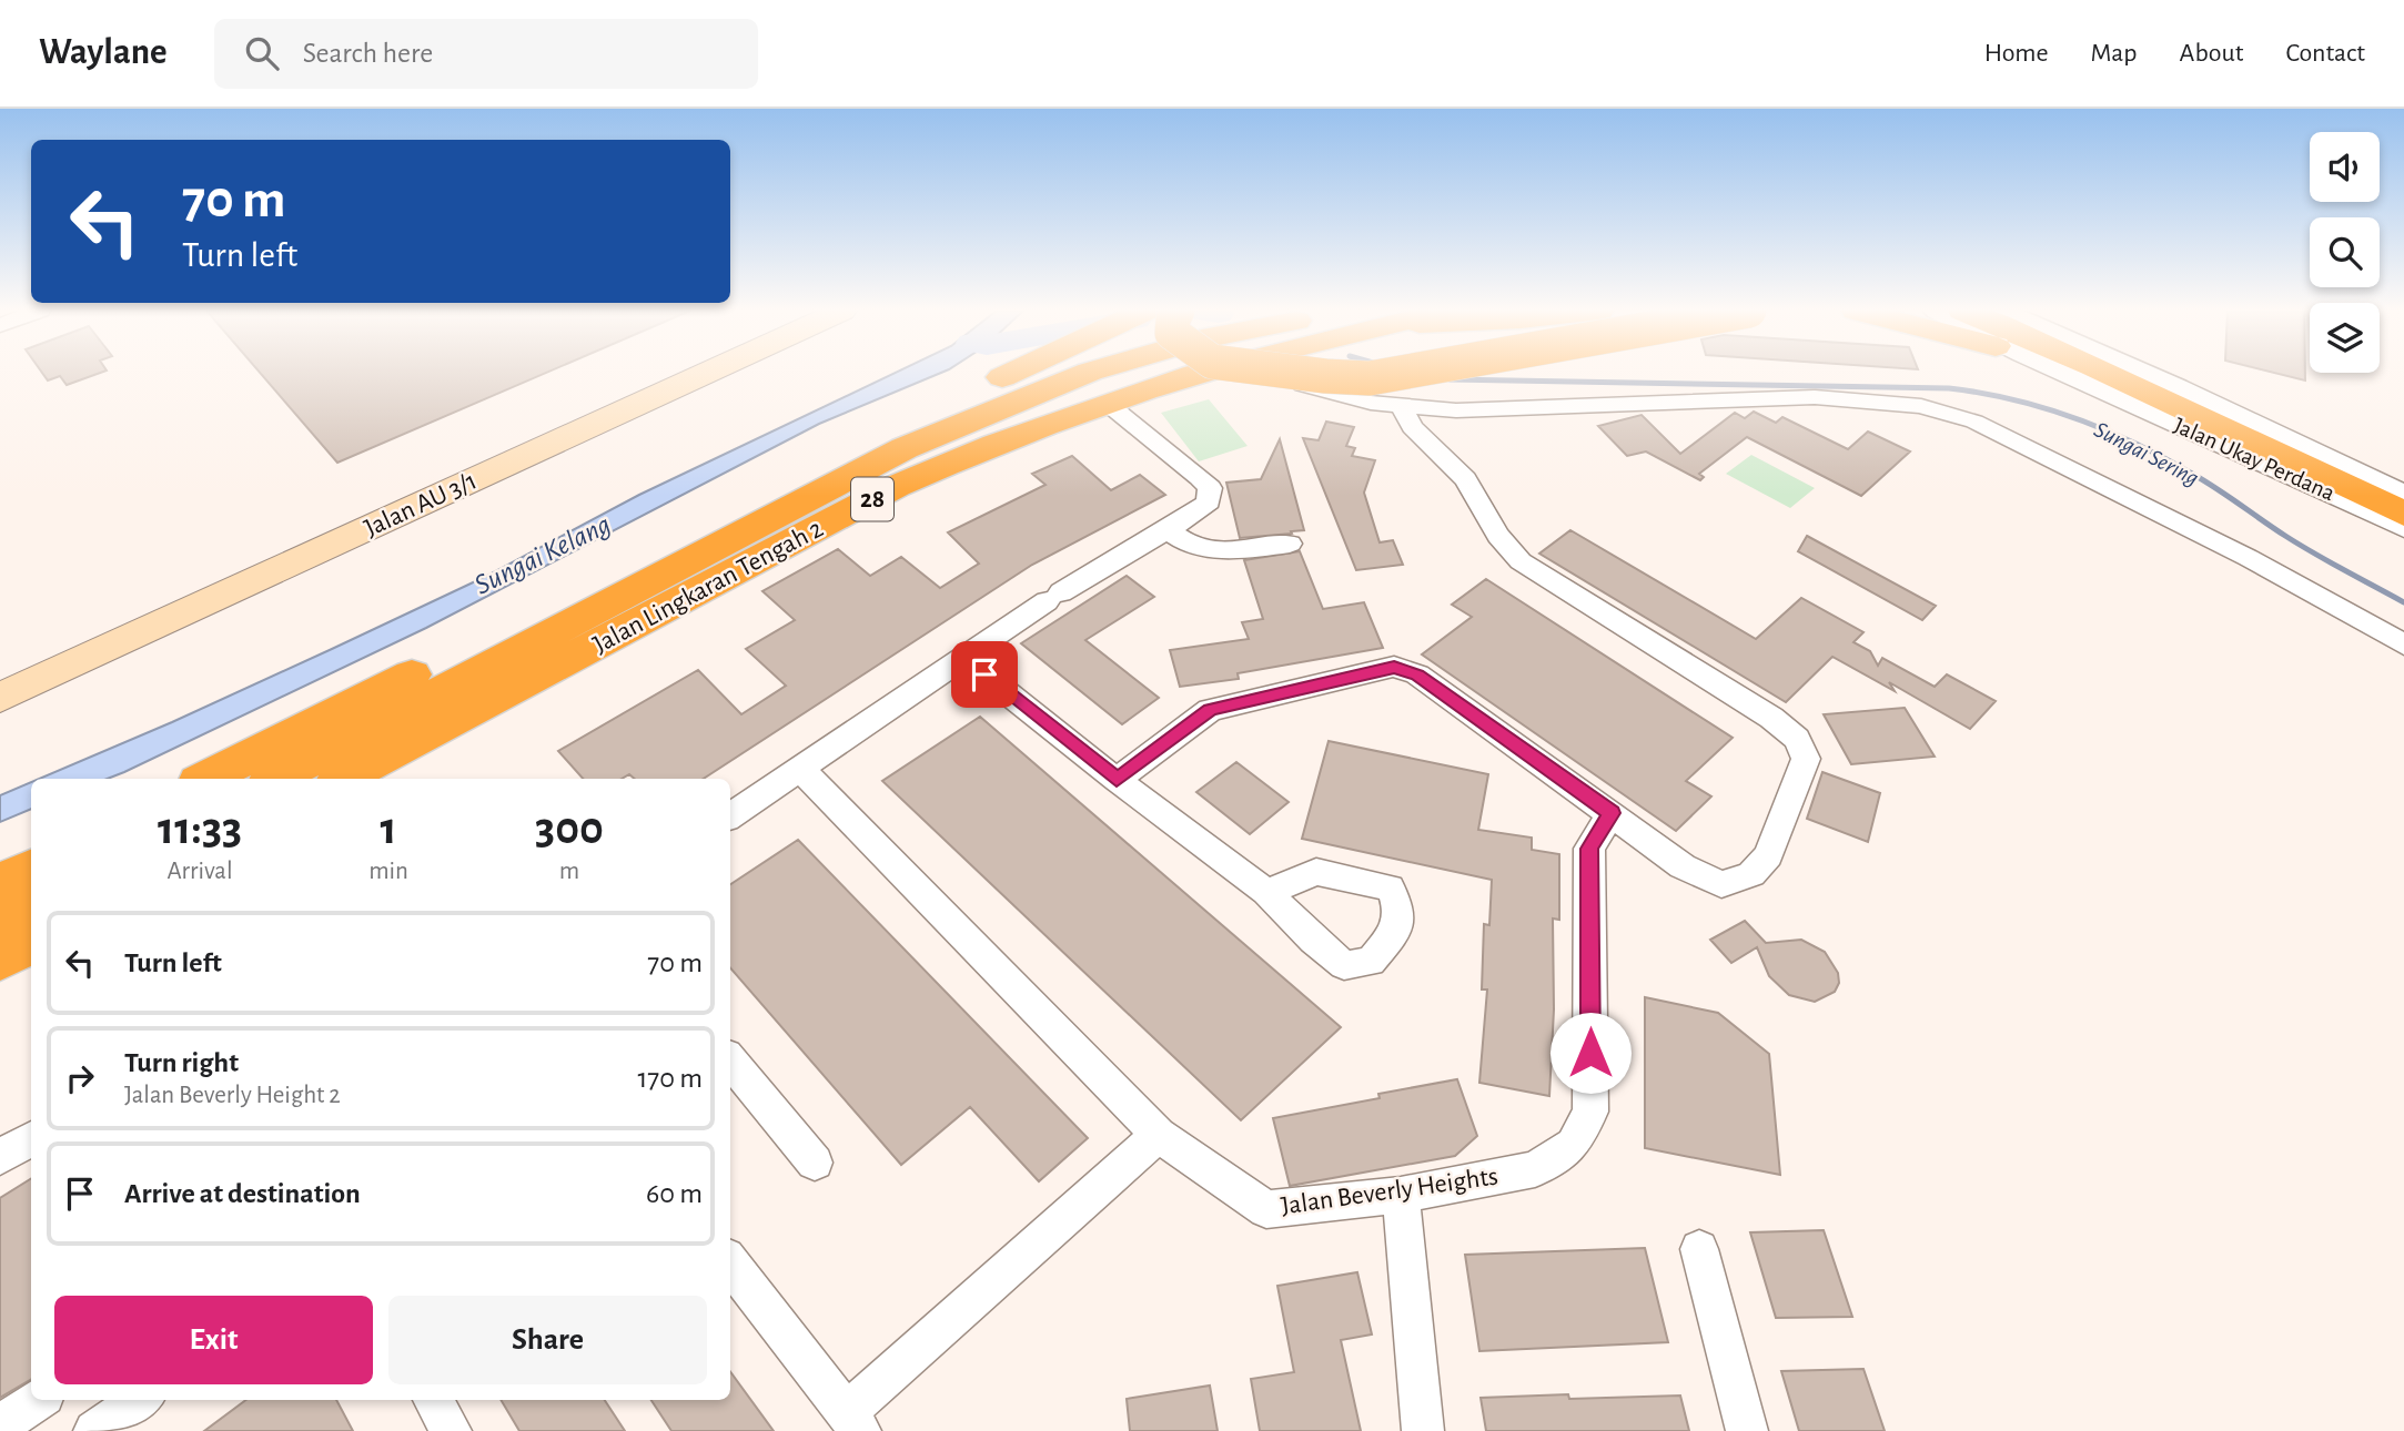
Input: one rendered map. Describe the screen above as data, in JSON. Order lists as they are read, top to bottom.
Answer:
{
  "streets": {
    "highway": ["28", "Jalan Lingkaran Tengah 2"],
    "main road": ["Jalan AU 3/1"],
    "street": ["Jalan Ukay Perdana", "Jalan Beverly Heights"]
  },
  "water": ["Sungai Sering", "Sungai Kelang"],
  "page": {
    "header": "Waylane",
    "search": "Search here",
    "nav": [
      "Home",
      "Map",
      "About",
      "Contact"
    ],
    "turn": ["70 m", "Turn left"],
    "eta": [
      "11:33",
      "Arrival",
      "1",
      "min",
      "300",
      "m"
    ],
    "list": [
      {
        "name": "Turn left",
        "value": "70 m"
      },
      {
        "name": "Turn right",
        "note": "Jalan Beverly Height 2",
        "value": "170 m"
      },
      {
        "name": "Arrive at destination",
        "value": "60 m"
      }
    ],
    "buttons": ["Exit", "Share"]
  }
}
